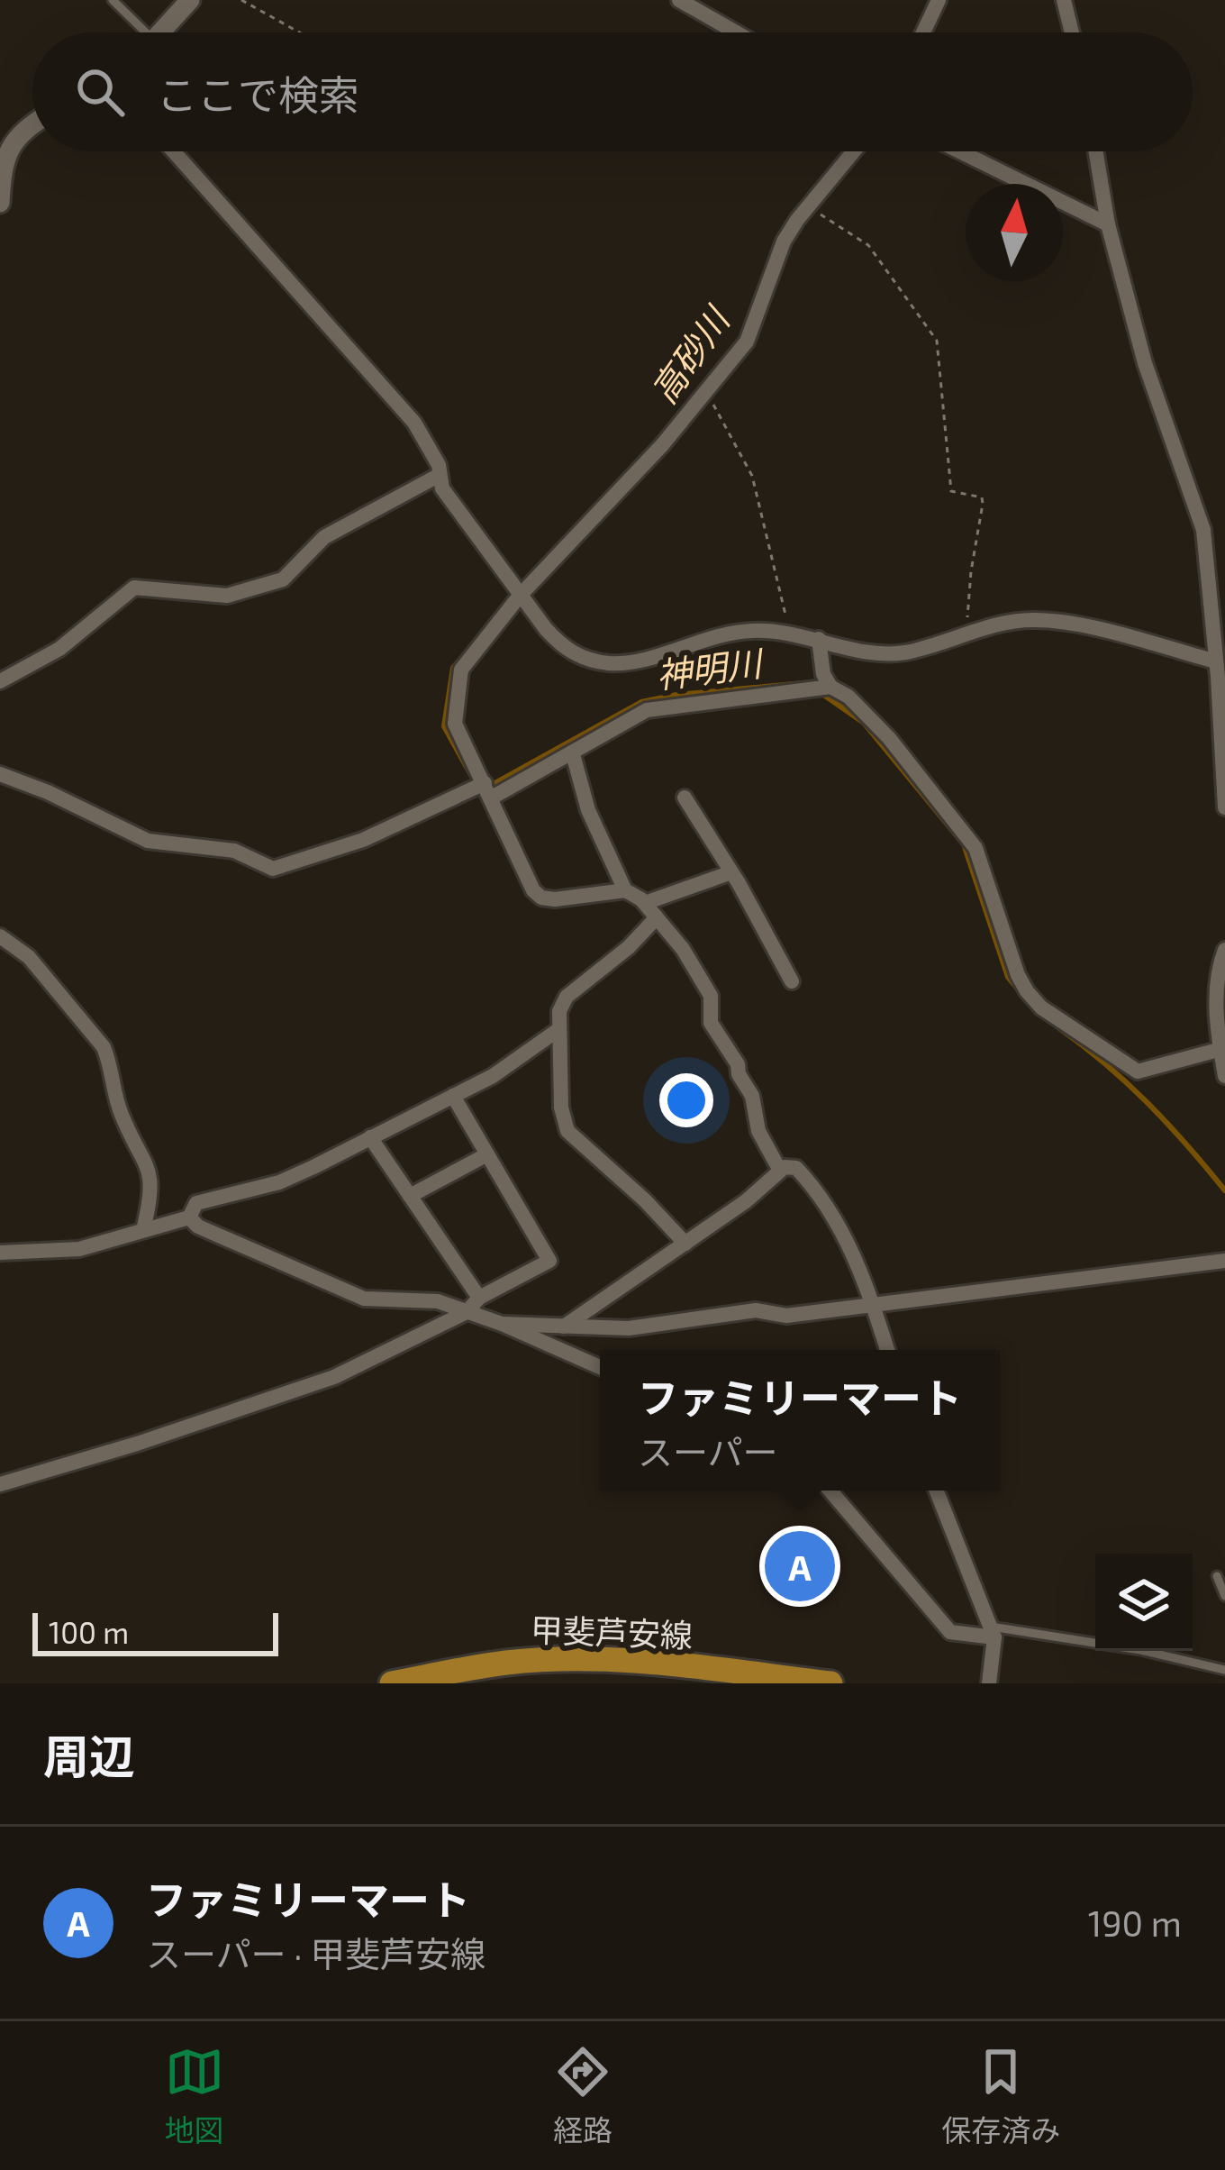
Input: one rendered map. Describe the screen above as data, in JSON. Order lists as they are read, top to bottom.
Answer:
{
  "streets": {
    "main road": ["甲斐芦安線"]
  },
  "water": ["高砂川", "神明川"],
  "scale_bar": "100 m",
  "north": "top",
  "page": {
    "search": "ここで検索",
    "popup": ["ファミリーマート", "スーパー"],
    "pins": "A",
    "scale": "100 m",
    "heading": "周辺",
    "list": [
      {
        "mark": "A",
        "name": "ファミリーマート",
        "note": "スーパー · 甲斐芦安線",
        "value": "190 m"
      }
    ],
    "nav": ["地図", "経路", "保存済み"]
  }
}
